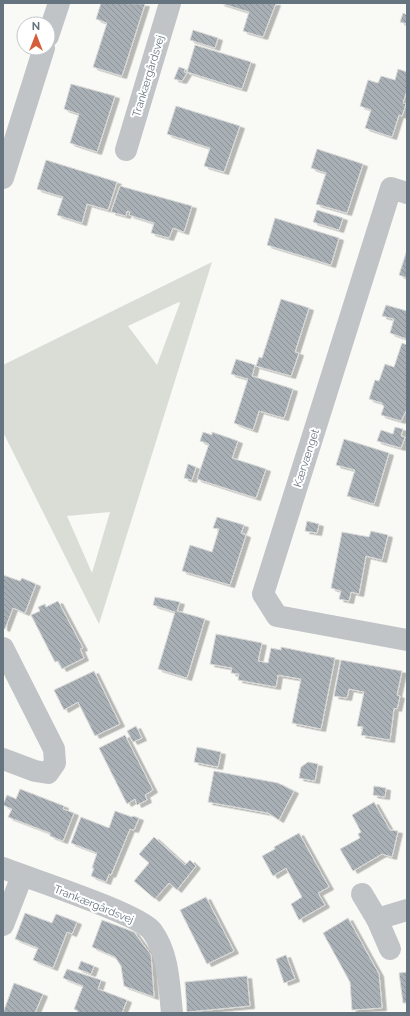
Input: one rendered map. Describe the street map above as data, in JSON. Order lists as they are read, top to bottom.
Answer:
{
  "streets": {
    "street": ["Trankærgårdsvej", "Kærvænget"]
  },
  "north": "top"
}
